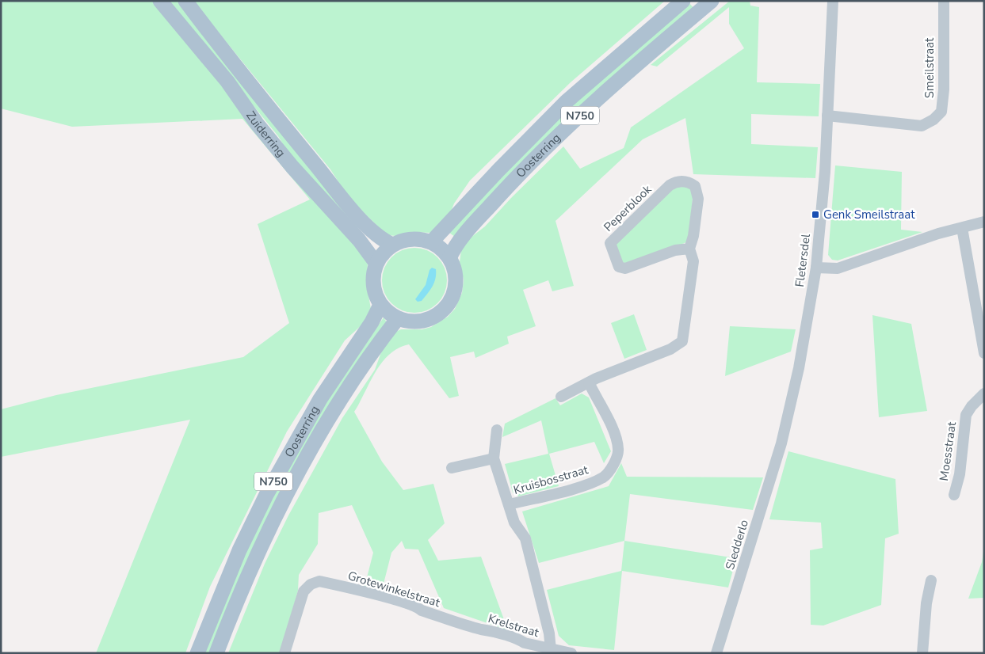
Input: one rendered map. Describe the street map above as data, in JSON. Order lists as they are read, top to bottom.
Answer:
{
  "streets": {
    "main road": ["N750", "Zuiderring", "Oosterring"],
    "street": [
      "Smeilstraat",
      "Peperblook",
      "Fletersdel",
      "Moesstraat",
      "Kruisbosstraat",
      "Sledderlo",
      "Grotewinkelstraat",
      "Krelstraat"
    ]
  },
  "crossings": [
    ["Smeilstraat", "Fletersdel"],
    ["Zuiderring", "Oosterring"],
    ["Peperblook", "Kruisbosstraat"],
    ["Fletersdel", "Sledderlo"],
    ["Kruisbosstraat", "Krelstraat"],
    ["Grotewinkelstraat", "Krelstraat"]
  ],
  "places": {
    "transit": ["Genk Smeilstraat"]
  }
}
